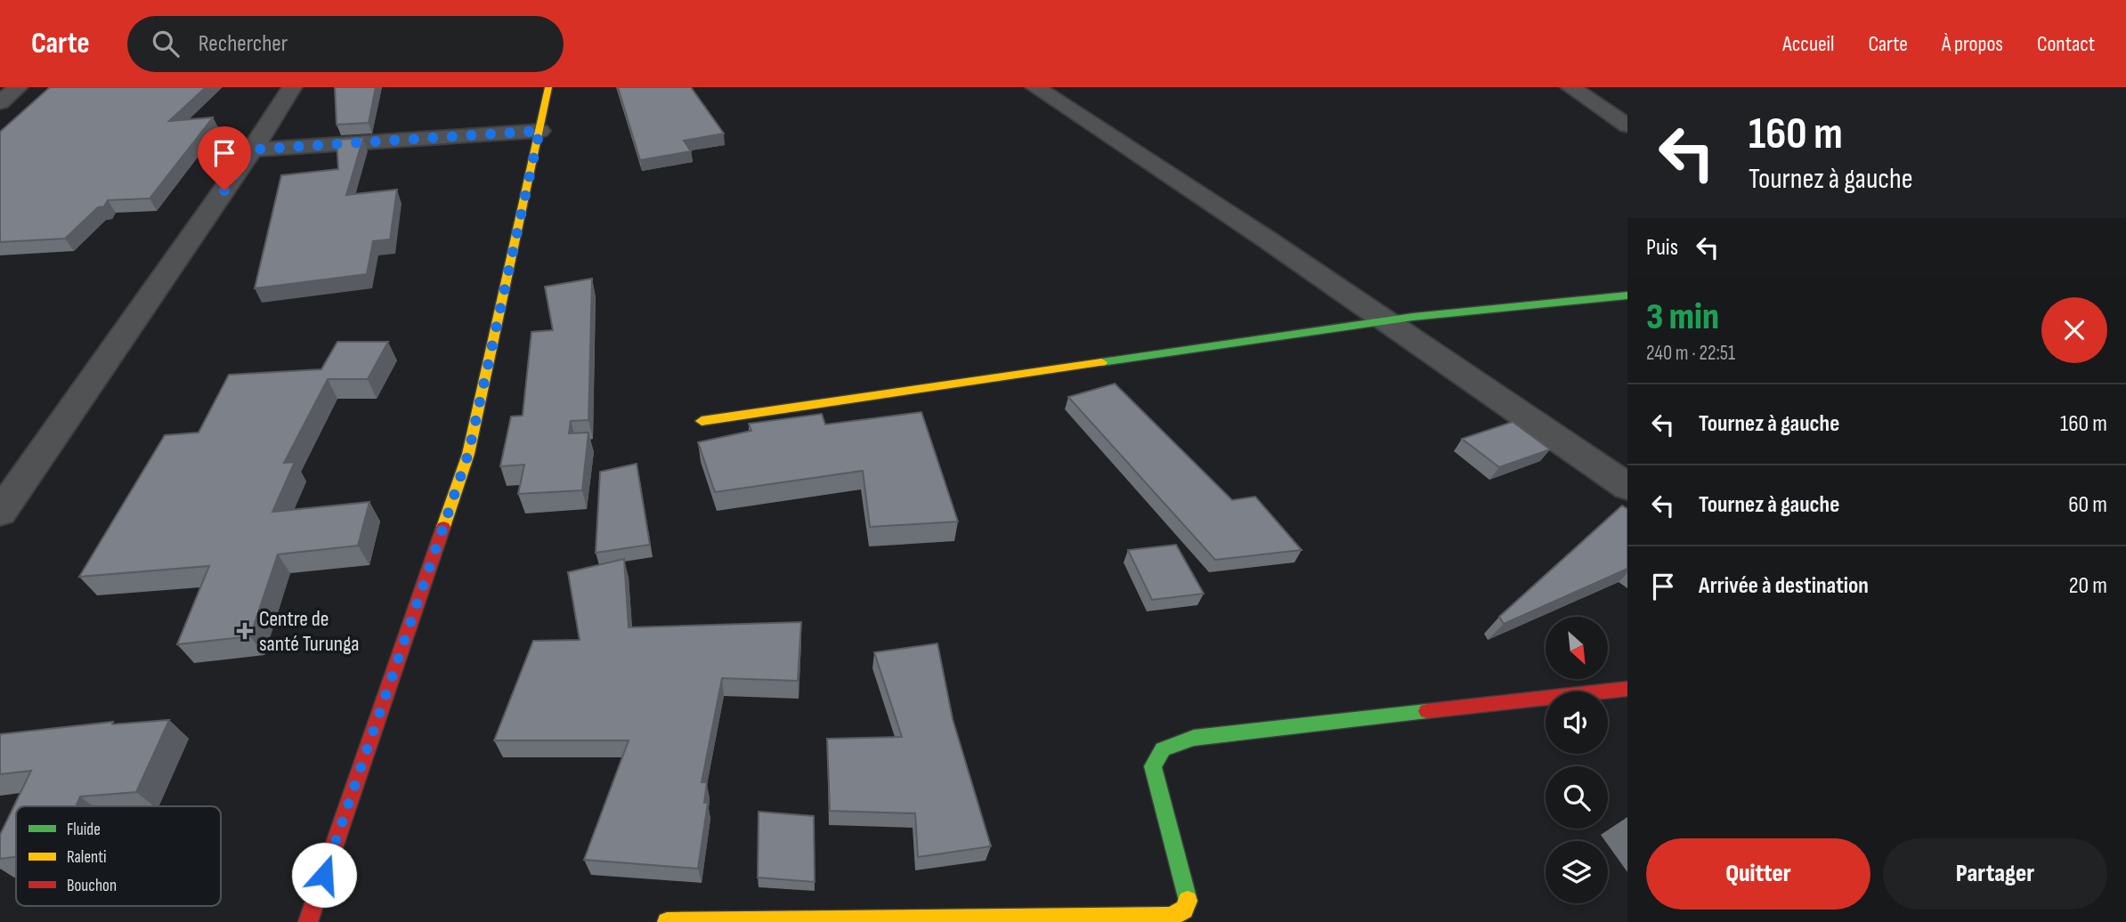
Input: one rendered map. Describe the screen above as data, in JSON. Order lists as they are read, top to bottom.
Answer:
{
  "places": {
    "health": ["Centre de santé Turunga"]
  },
  "legend": ["Fluide", "Ralenti", "Bouchon"],
  "north": "bottom right",
  "page": {
    "header": "Carte",
    "search": "Rechercher",
    "nav": [
      "Accueil",
      "Carte",
      "À propos",
      "Contact"
    ],
    "turn": ["160 m", "Tournez à gauche"],
    "then": "Puis",
    "heading": ["3 min", "240 m · 22:51"],
    "list": [
      {
        "name": "Tournez à gauche",
        "value": "160 m"
      },
      {
        "name": "Tournez à gauche",
        "value": "60 m"
      },
      {
        "name": "Arrivée à destination",
        "value": "20 m"
      }
    ],
    "buttons": ["Quitter", "Partager"]
  }
}
